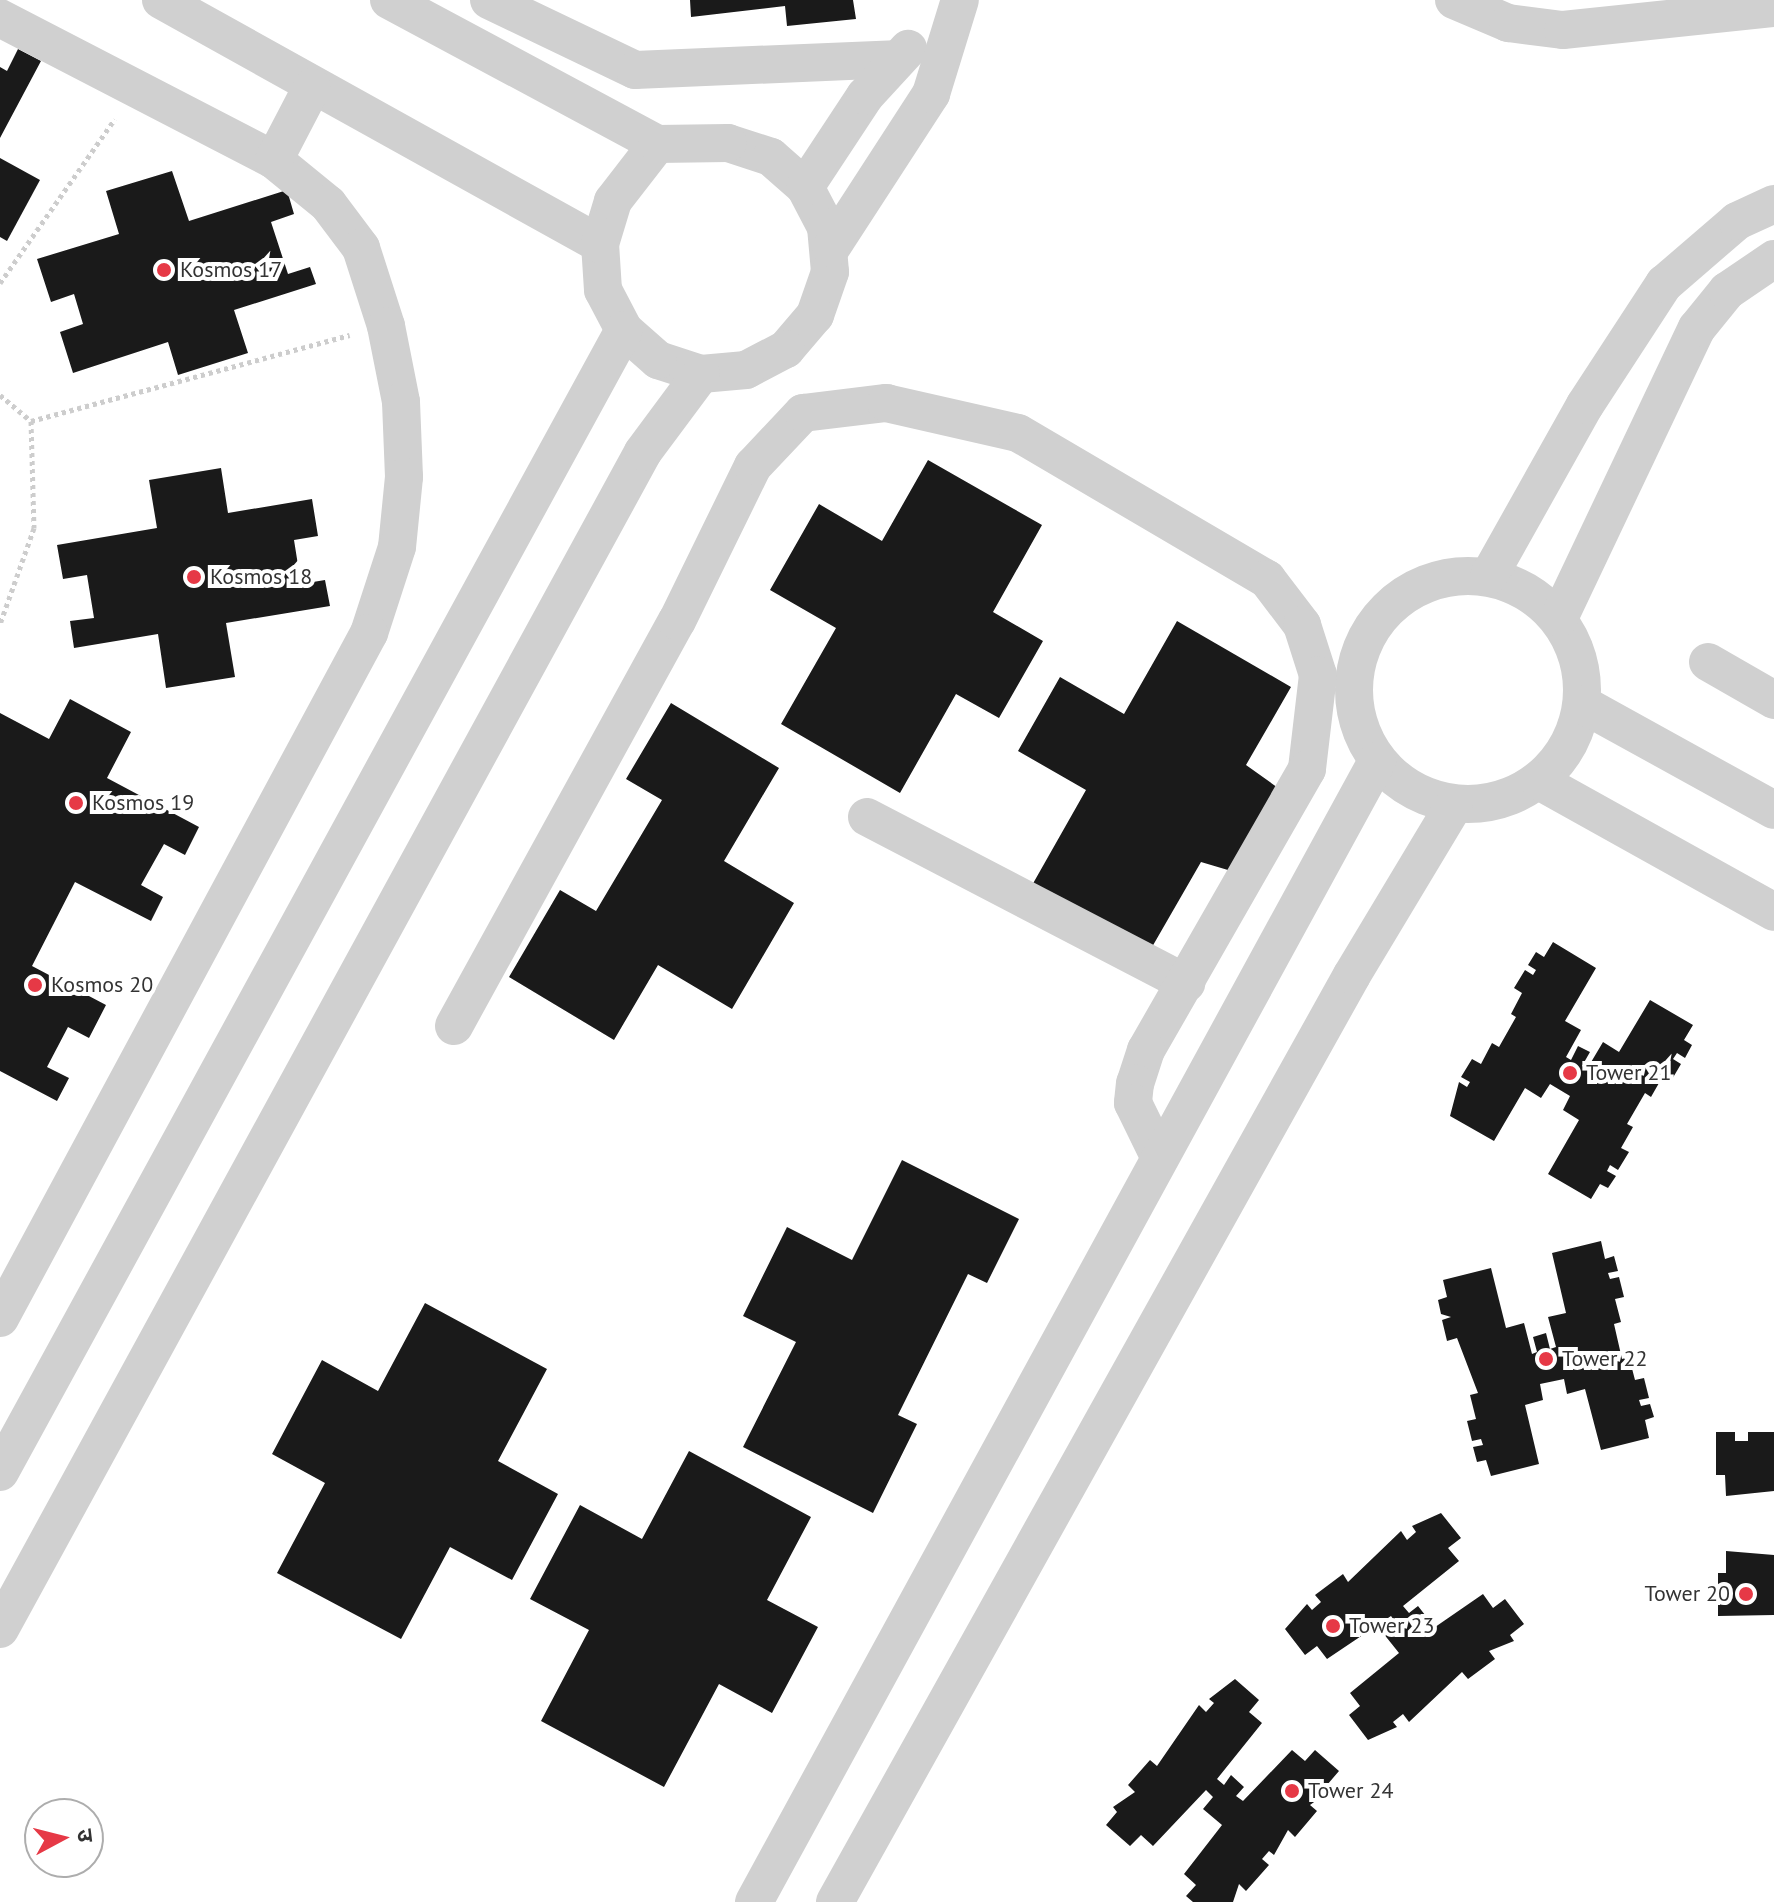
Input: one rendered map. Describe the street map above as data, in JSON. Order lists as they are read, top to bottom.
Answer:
{
  "places": [
    "Kosmos 17",
    "Kosmos 18",
    "Kosmos 19",
    "Kosmos 20",
    "Tower 21",
    "Tower 22",
    "Tower 20",
    "Tower 23",
    "Tower 24"
  ],
  "north": "right"
}
